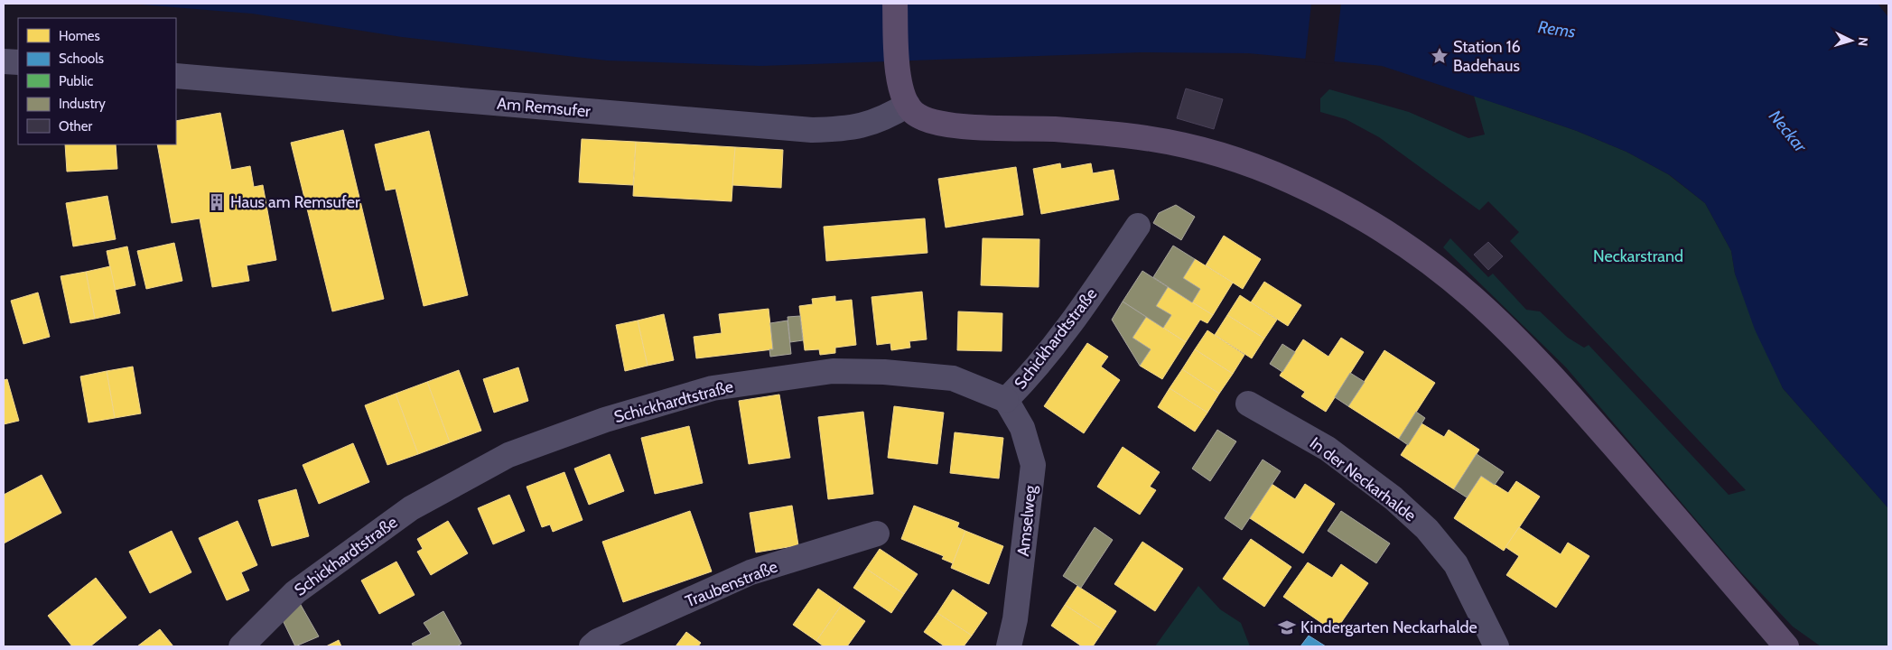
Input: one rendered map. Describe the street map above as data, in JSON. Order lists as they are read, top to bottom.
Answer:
{
  "streets": {
    "street": [
      "Am Remsufer",
      "Schickhardtstraße",
      "In der Neckarhalde",
      "Amselweg",
      "Traubenstraße"
    ]
  },
  "crossings": [
    ["Schickhardtstraße", "Amselweg"]
  ],
  "water": ["Rems", "Neckar"],
  "parks": ["Neckarstrand"],
  "places": {
    "place": ["Station 16 Badehaus"],
    "building": ["Haus am Remsufer"],
    "school or university": ["Kindergarten Neckarhalde"]
  },
  "legend": [
    "Homes",
    "Schools",
    "Public",
    "Industry",
    "Other"
  ],
  "north": "right"
}
